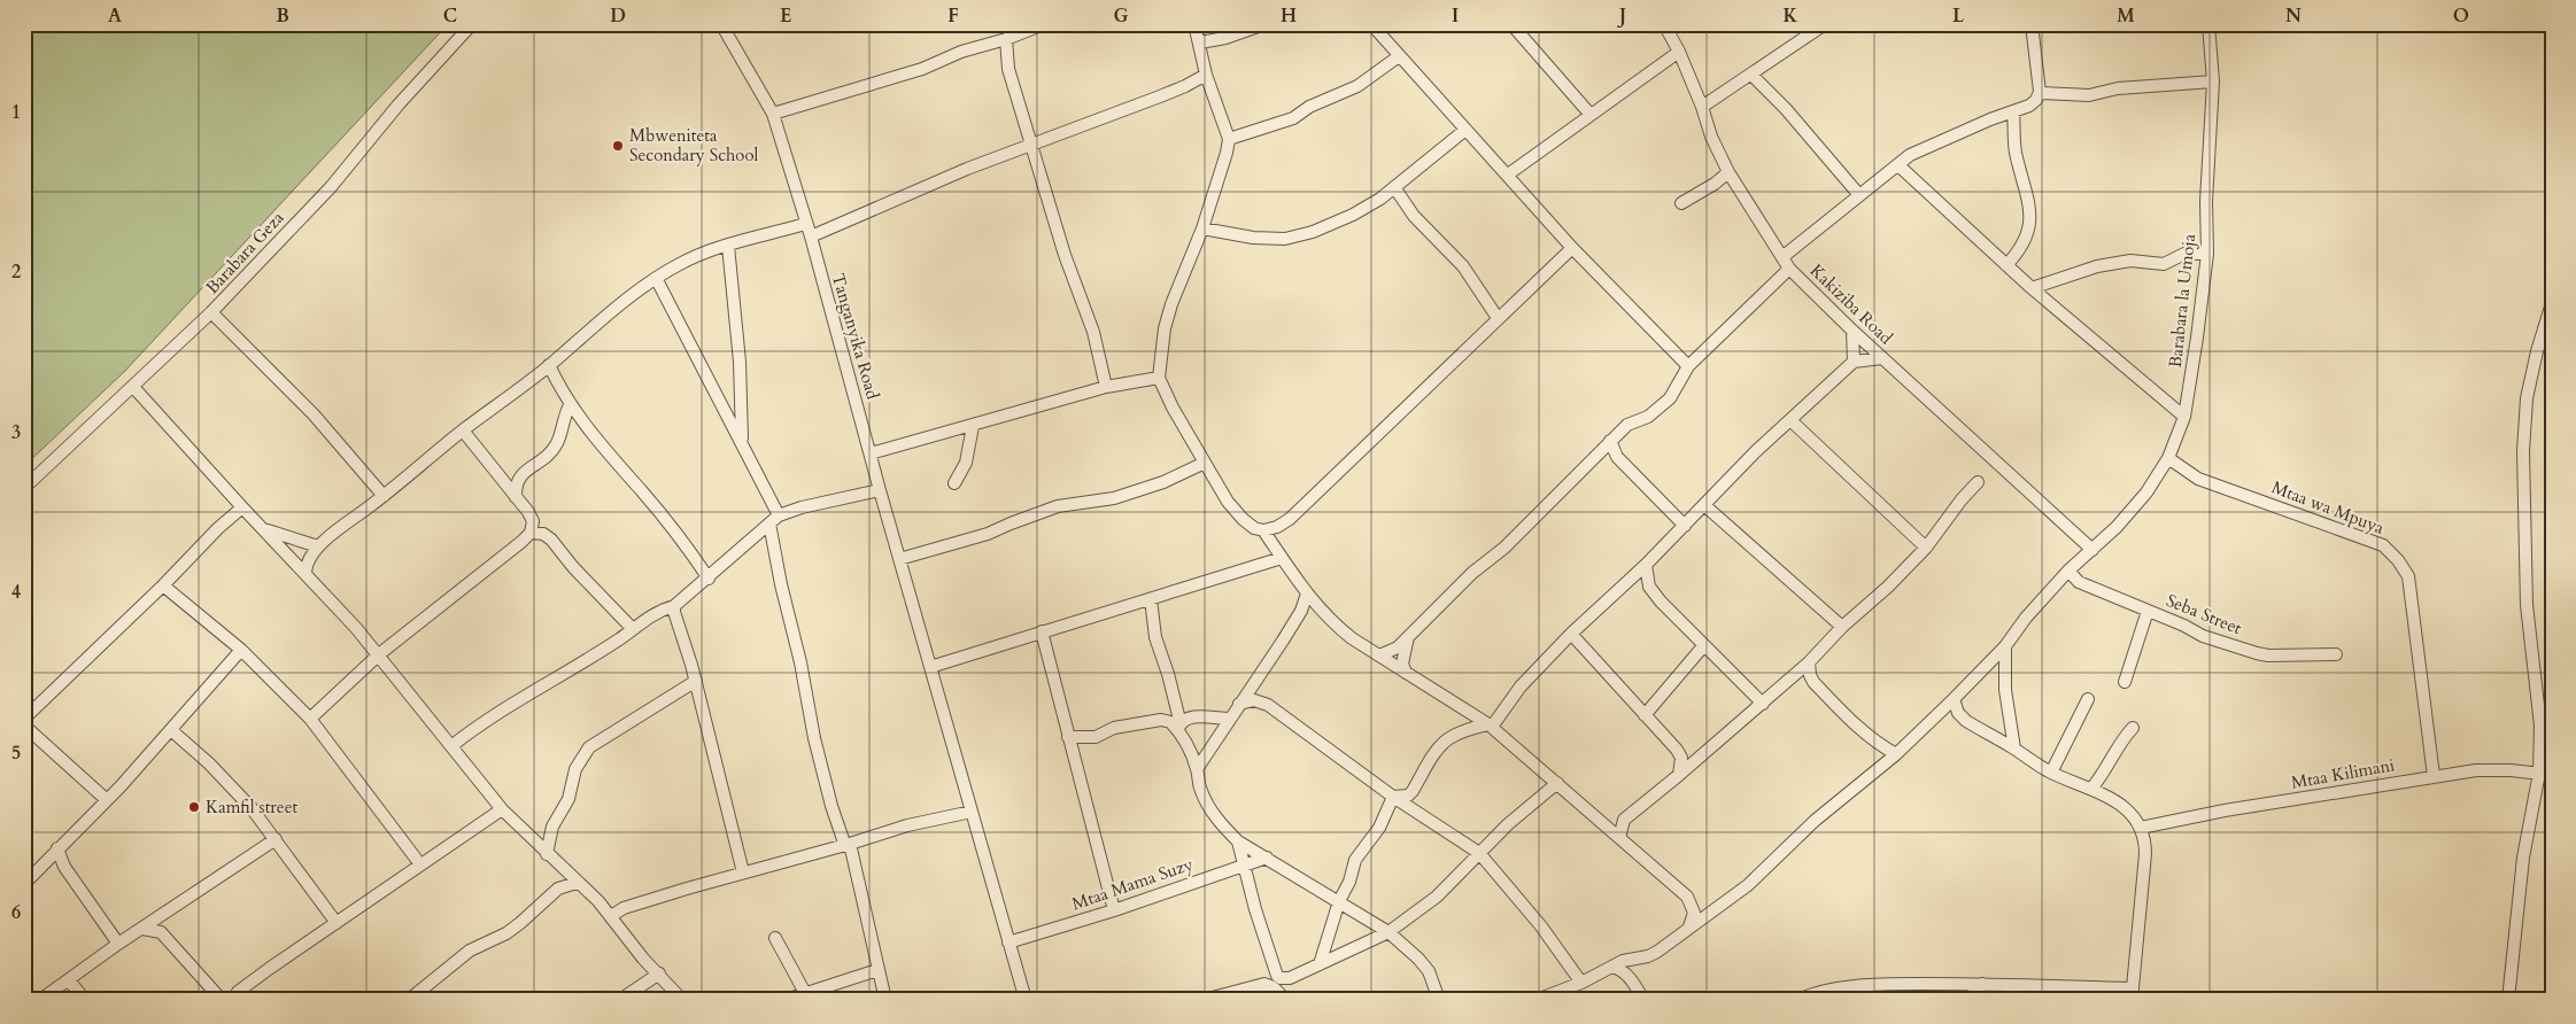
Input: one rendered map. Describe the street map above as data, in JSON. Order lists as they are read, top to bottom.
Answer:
{
  "streets": {
    "street": [
      "Barabara Geza",
      "Barabara la Umoja",
      "Kakiziba Road",
      "Tanganyika Road",
      "Mtaa wa Mpuya",
      "Seba Street",
      "Mtaa Kilimani",
      "Mtaa Mama Suzy"
    ]
  },
  "crossings": [
    ["Barabara la Umoja", "Kakiziba Road"],
    ["Barabara la Umoja", "Mtaa wa Mpuya"],
    ["Barabara la Umoja", "Seba Street"],
    ["Tanganyika Road", "Mtaa Mama Suzy"],
    ["Mtaa wa Mpuya", "Mtaa Kilimani"]
  ],
  "places": ["Mbweniteta Secondary School", "Kamfil street"],
  "grid": {
    "columns": [
      "A",
      "B",
      "C",
      "D",
      "E",
      "F",
      "G",
      "H",
      "I",
      "J",
      "K",
      "L",
      "M",
      "N",
      "O"
    ],
    "rows": [
      "1",
      "2",
      "3",
      "4",
      "5",
      "6"
    ]
  }
}
